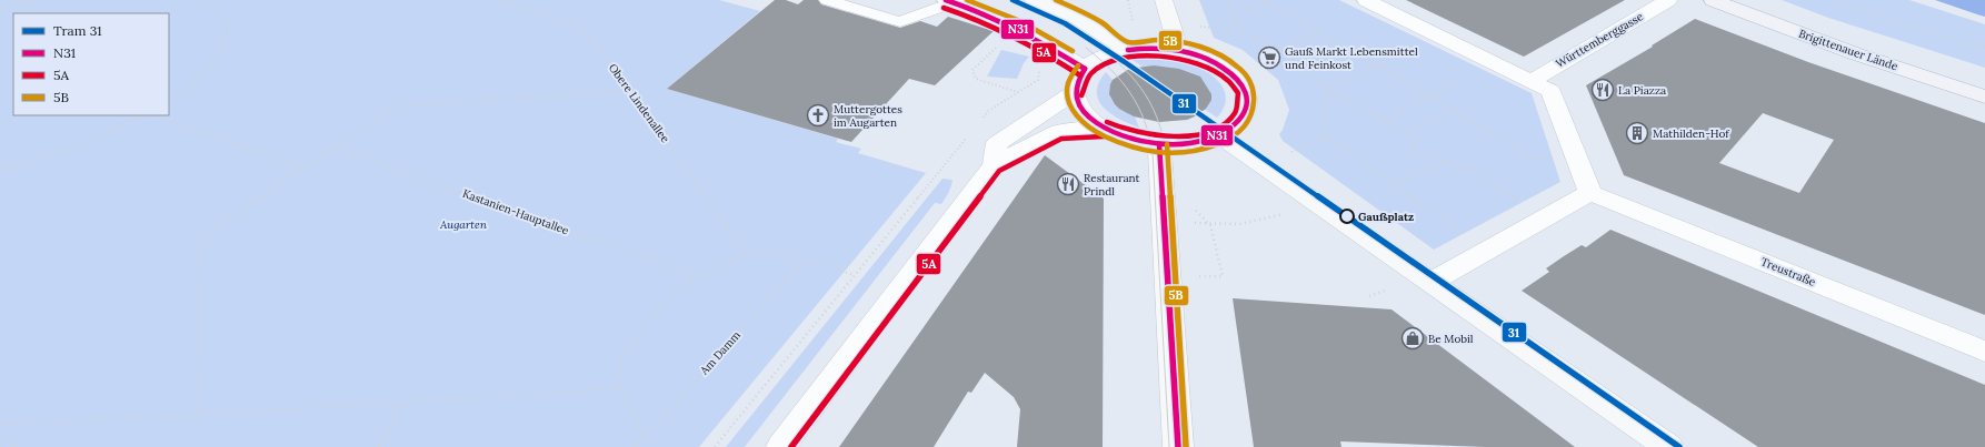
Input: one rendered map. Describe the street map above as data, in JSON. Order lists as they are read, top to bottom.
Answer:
{
  "streets": {
    "main road": ["Brigittenauer Lände"],
    "street": ["Württemberggasse", "Treustraße"],
    "path": ["Obere Lindenallee", "Kastanien-Hauptallee", "Am Damm"]
  },
  "parks": ["Augarten"],
  "places": {
    "supermarket": ["Gauß Markt Lebensmittel und Feinkost"],
    "restaurant": ["La Piazza", "Restaurant Prindl"],
    "church": ["Muttergottes im Augarten"],
    "building": ["Mathilden-Hof"],
    "other": ["Gaußplatz"],
    "shop": ["Be Mobil"]
  },
  "lines": [
    "tram line 31",
    "transit line N31",
    "transit line 5B",
    "transit line 5A"
  ],
  "legend": [
    "Tram 31",
    "N31",
    "5A",
    "5B"
  ]
}
